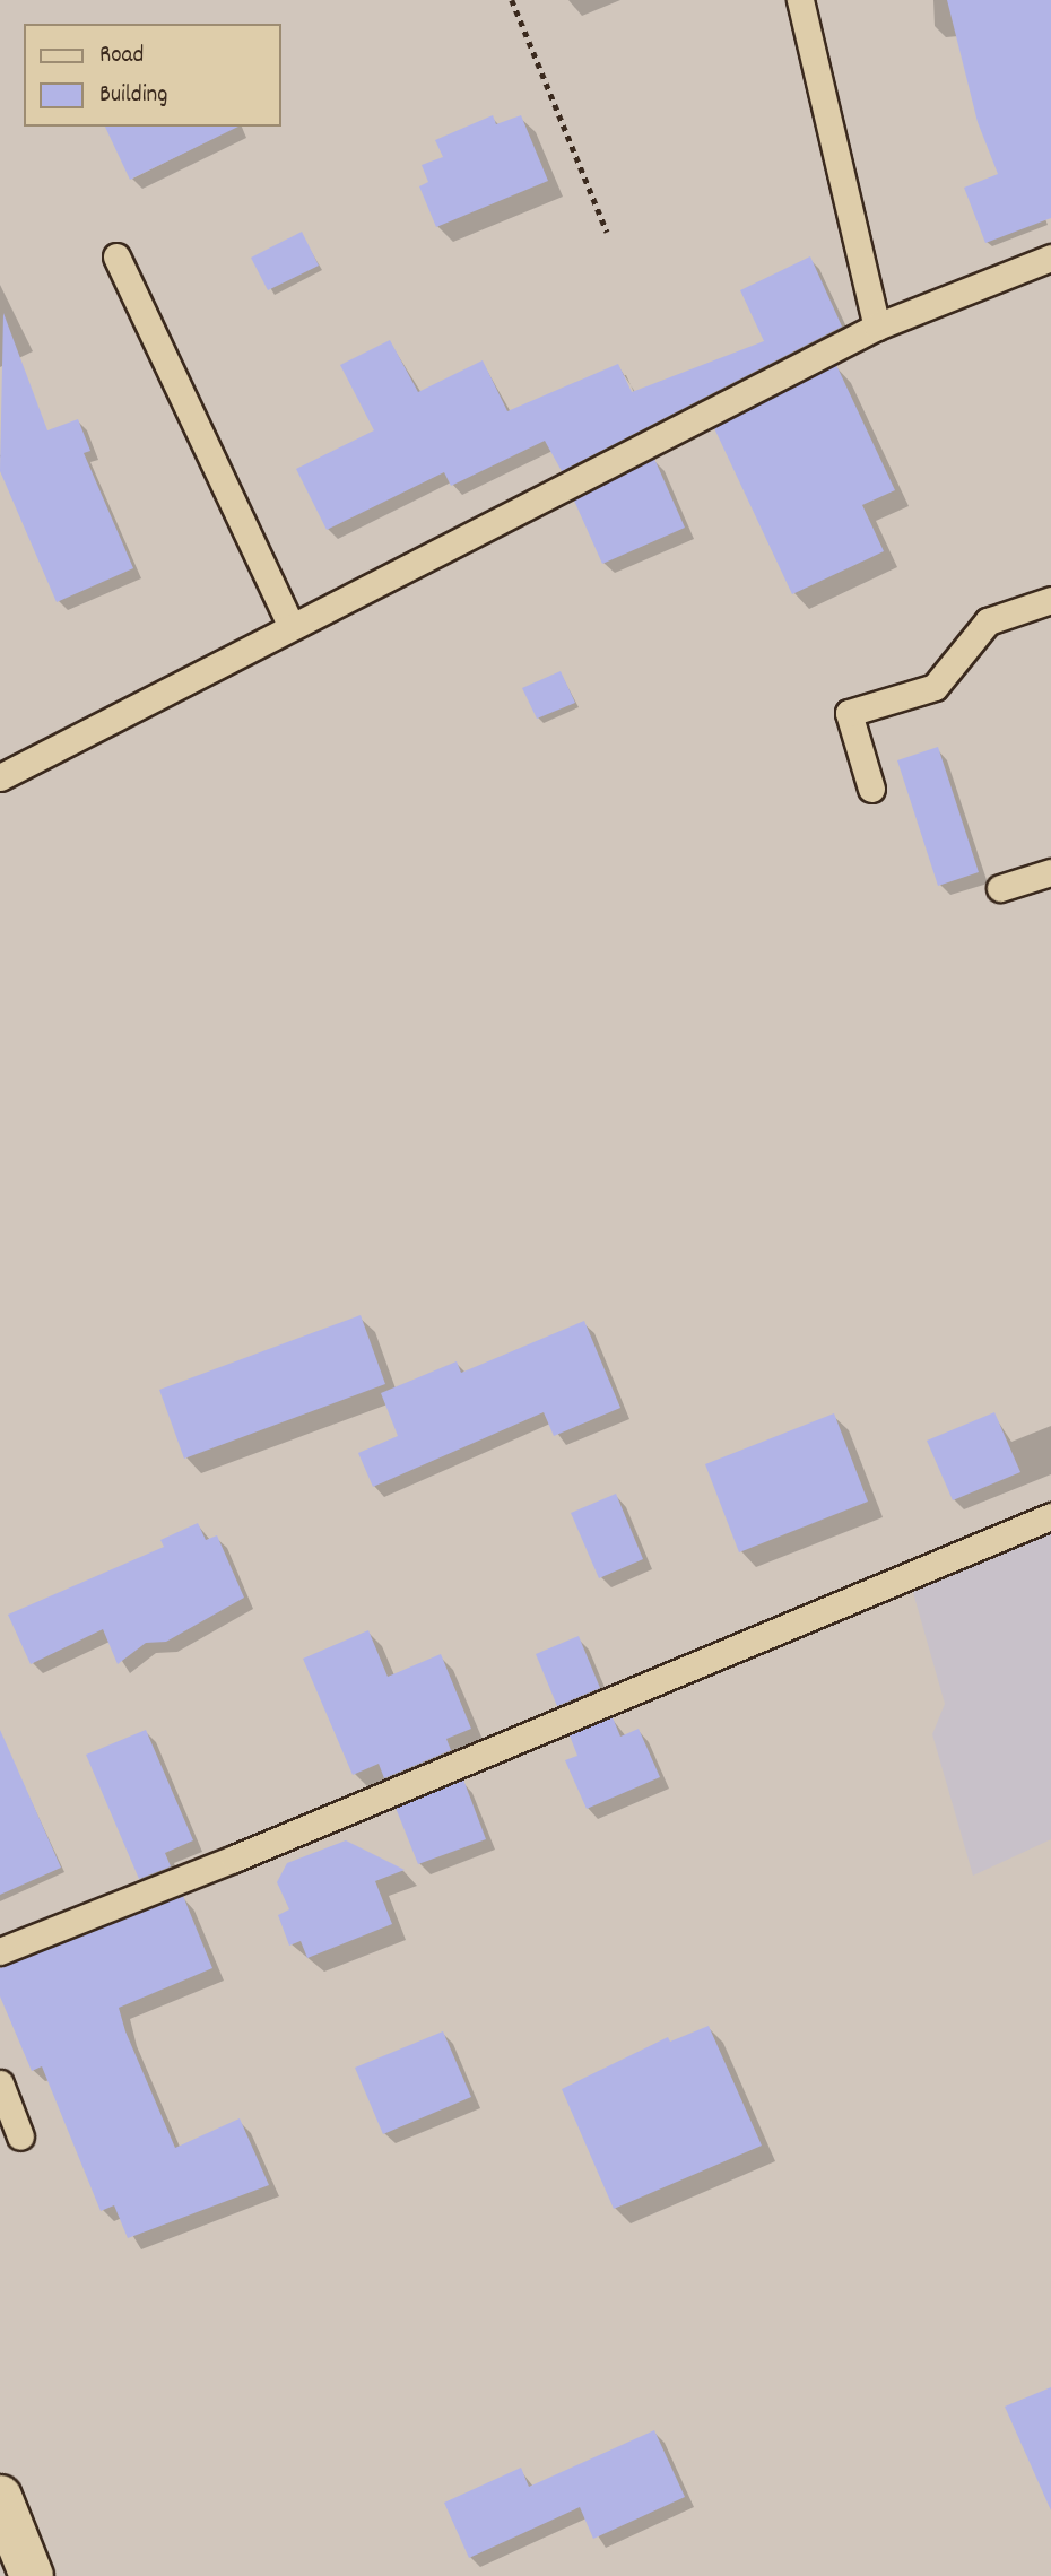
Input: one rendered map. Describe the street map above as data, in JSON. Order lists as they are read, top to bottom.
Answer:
{
  "legend": ["Road", "Building"]
}
